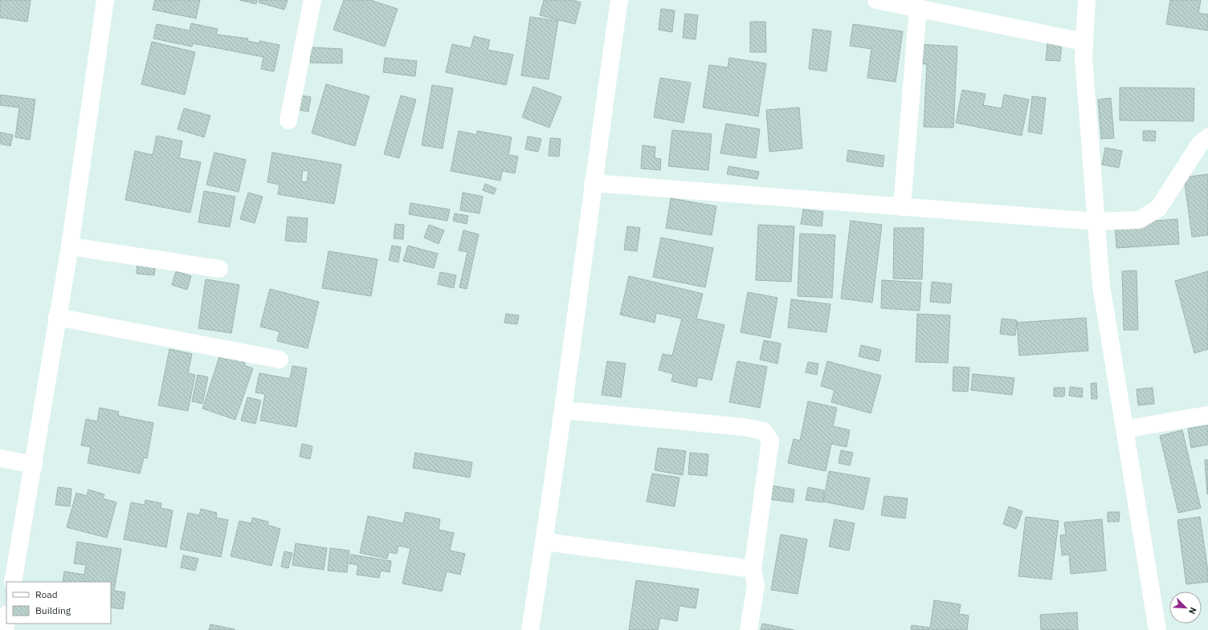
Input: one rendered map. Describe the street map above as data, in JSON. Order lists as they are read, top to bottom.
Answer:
{
  "legend": ["Road", "Building"],
  "north": "bottom right"
}
